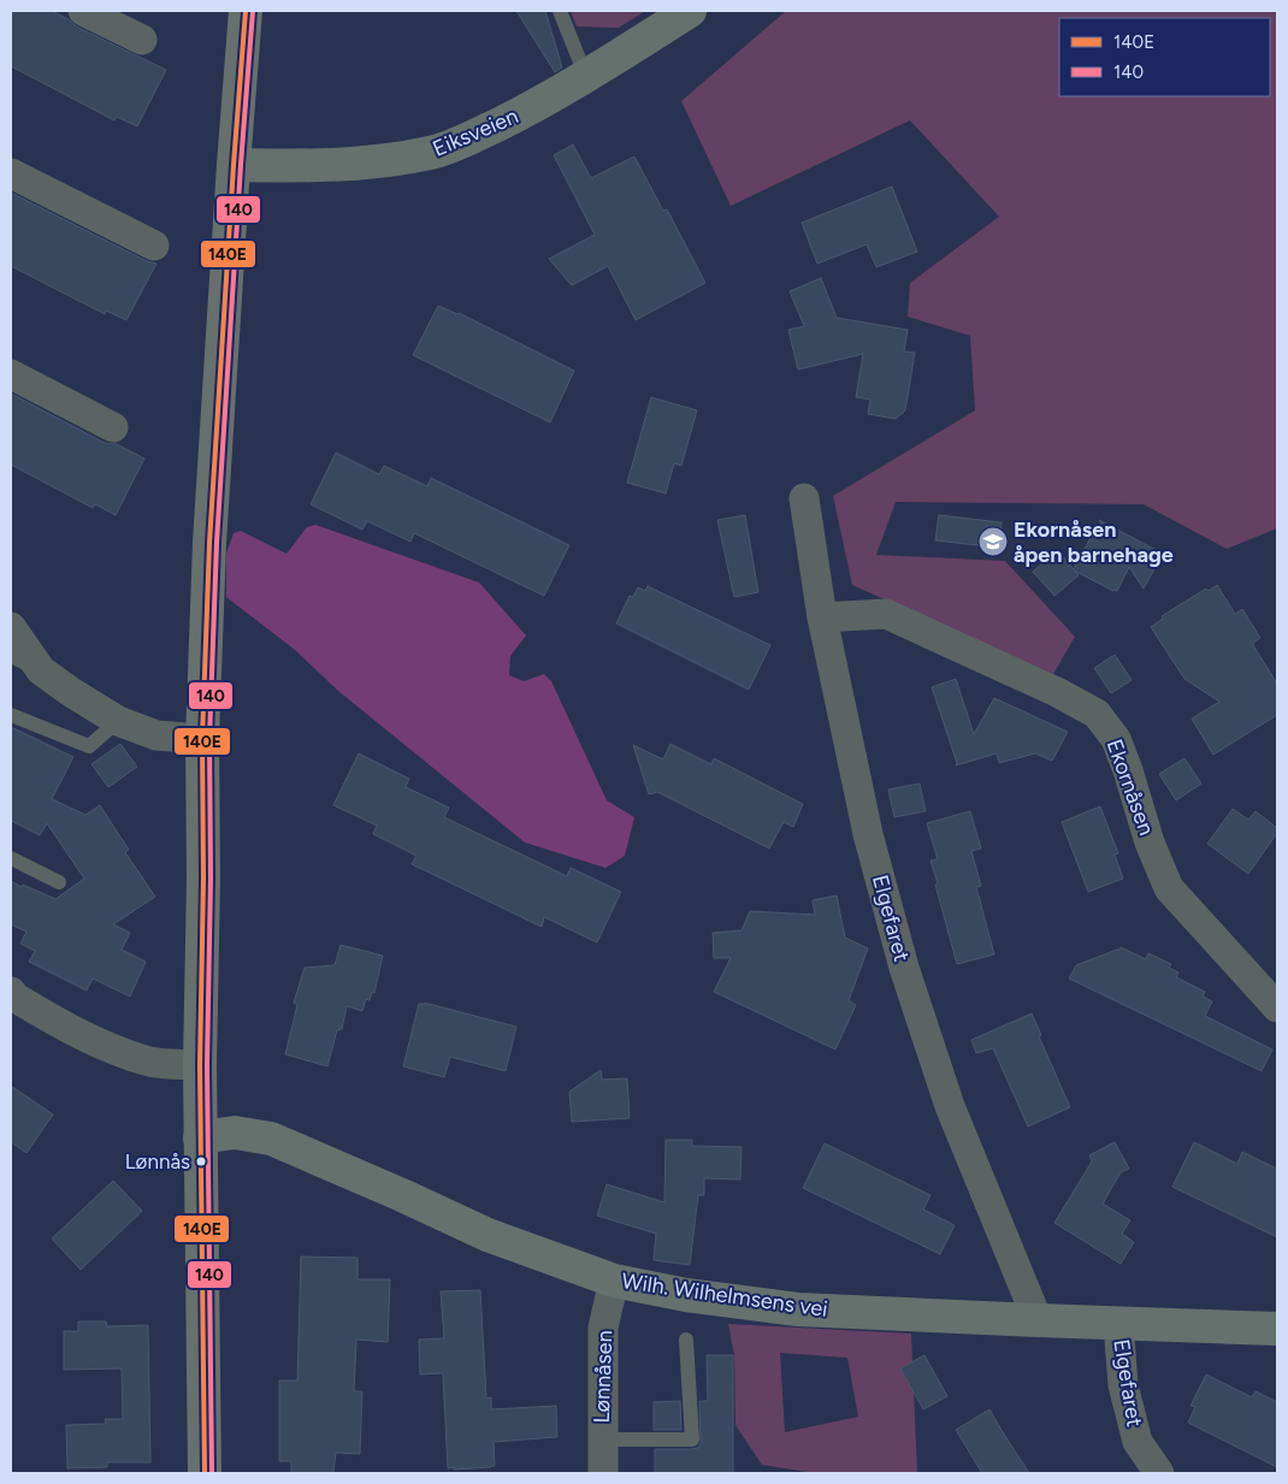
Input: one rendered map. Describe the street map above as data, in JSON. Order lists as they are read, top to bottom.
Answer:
{
  "streets": {
    "street": [
      "Eiksveien",
      "Ekornåsen",
      "Elgefaret",
      "Wilh. Wilhelmsens vei",
      "Lønnåsen"
    ]
  },
  "crossings": [
    ["Ekornåsen", "Elgefaret"],
    ["Elgefaret", "Wilh. Wilhelmsens vei"],
    ["Wilh. Wilhelmsens vei", "Lønnåsen"]
  ],
  "places": {
    "school or university": ["Ekornåsen åpen barnehage"],
    "other": ["Lønnås"]
  },
  "lines": ["transit line 140E", "transit line 140"],
  "legend": ["140E", "140"]
}
